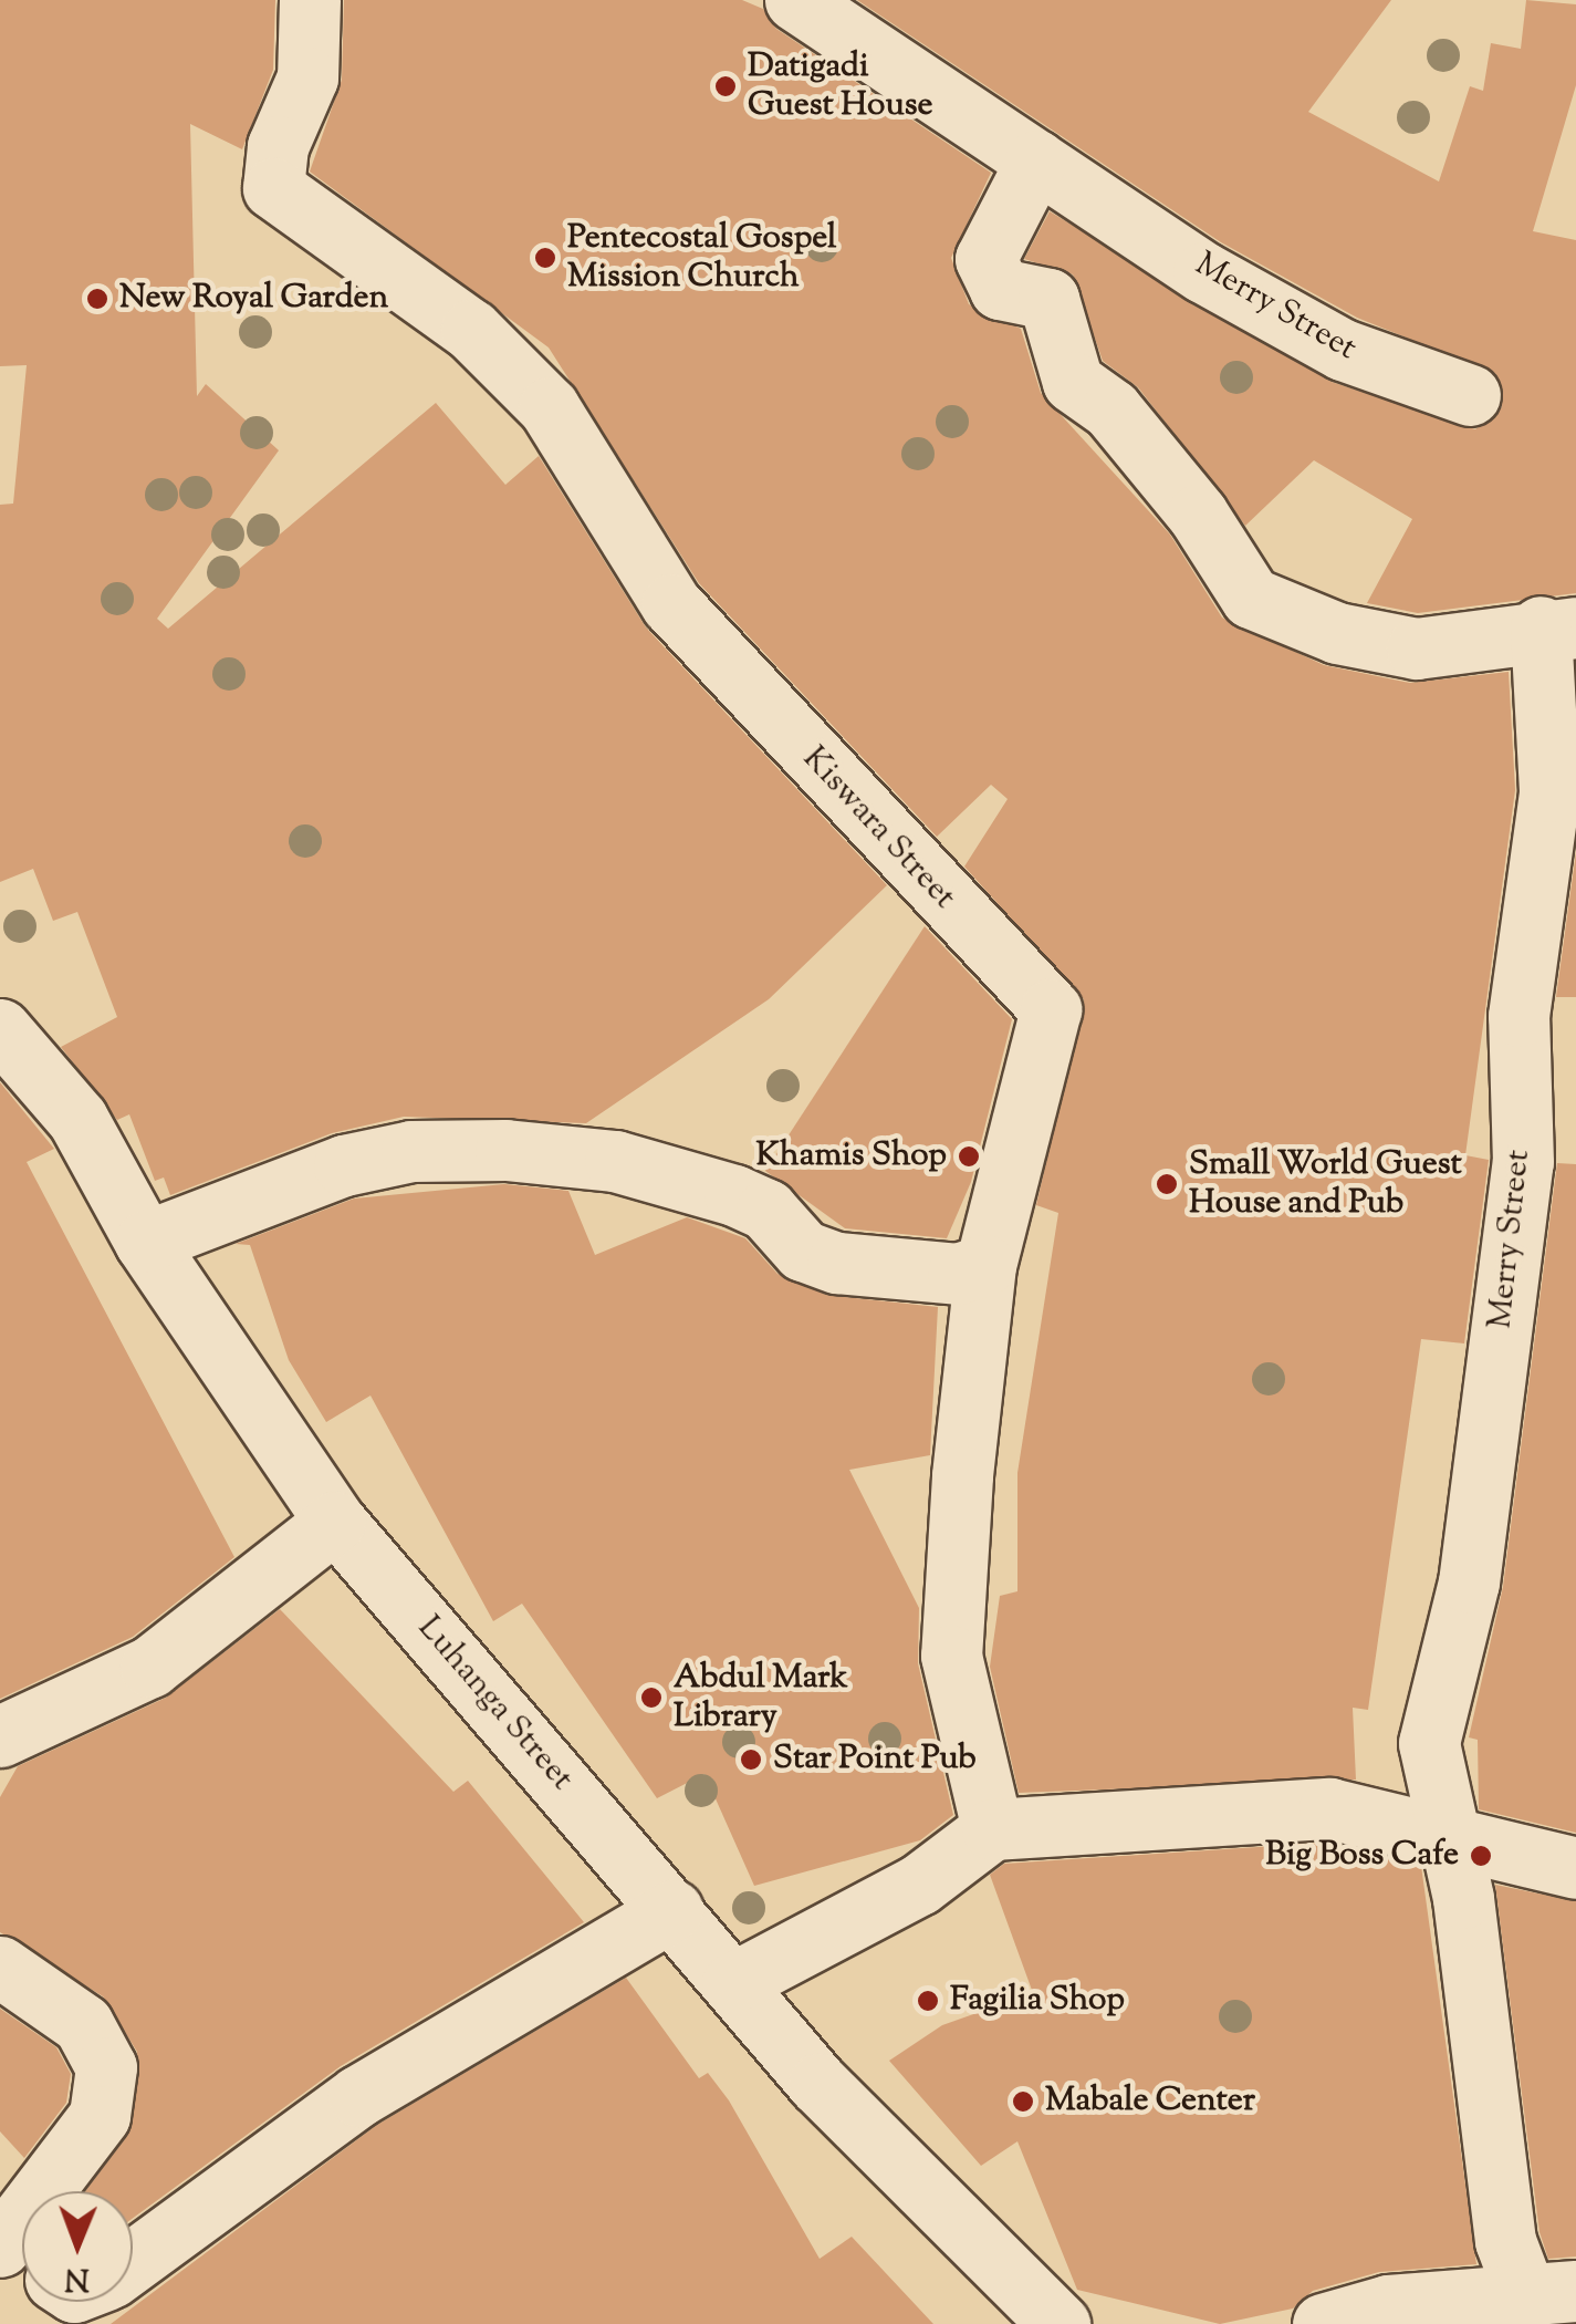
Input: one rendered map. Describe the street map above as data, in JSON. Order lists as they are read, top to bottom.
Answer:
{
  "streets": {
    "street": ["Merry Street", "Kiswara Street", "Luhanga Street"]
  },
  "places": [
    "Datigadi Guest House",
    "Pentecostal Gospel Mission Church",
    "New Royal Garden",
    "Khamis Shop",
    "Small World Guest House and Pub",
    "Abdul Mark Library",
    "Star Point Pub",
    "Big Boss Cafe",
    "Fagilia Shop",
    "Mabale Center"
  ],
  "north": "bottom"
}
